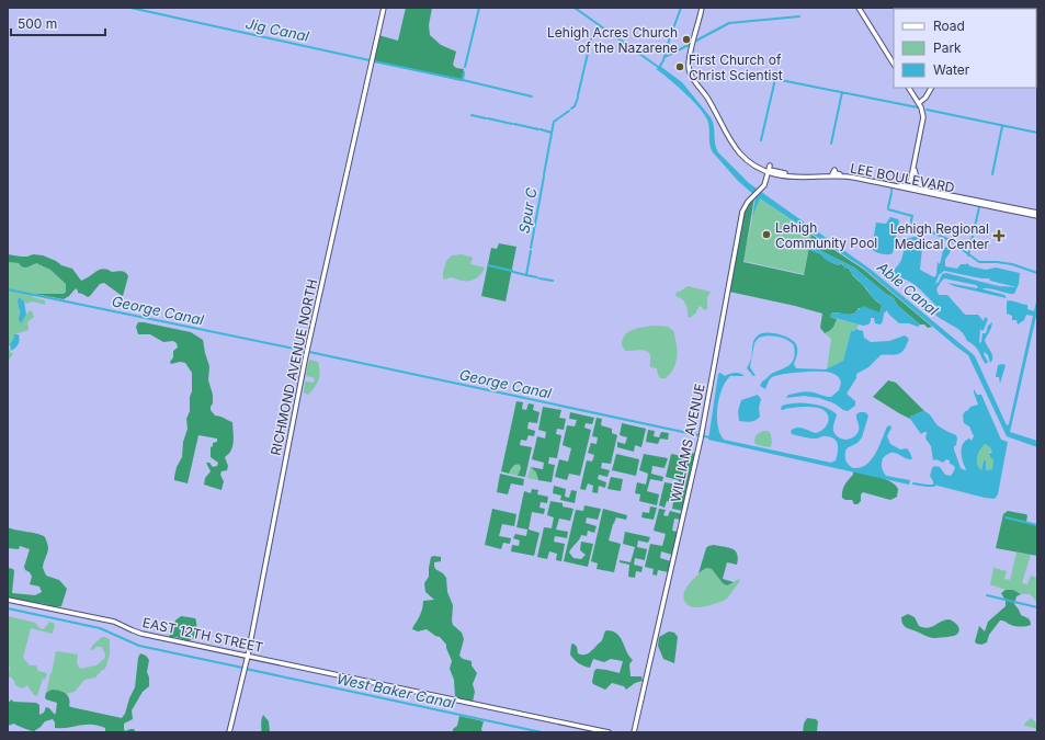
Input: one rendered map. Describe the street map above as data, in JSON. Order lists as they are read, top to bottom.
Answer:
{
  "streets": {
    "street": [
      "LEE BOULEVARD",
      "RICHMOND AVENUE NORTH",
      "WILLIAMS AVENUE",
      "EAST 12TH STREET"
    ]
  },
  "crossings": [
    ["LEE BOULEVARD", "WILLIAMS AVENUE"],
    ["RICHMOND AVENUE NORTH", "EAST 12TH STREET"]
  ],
  "water": [
    "Jig Canal",
    "Spur C",
    "Able Canal",
    "George Canal",
    "West Baker Canal"
  ],
  "places": {
    "other": ["Lehigh Acres Church of the Nazarene", "First Church of Christ Scientist", "Lehigh Community Pool"],
    "health": ["Lehigh Regional Medical Center"]
  },
  "legend": ["Road", "Park", "Water"],
  "scale_bar": "500 m"
}
